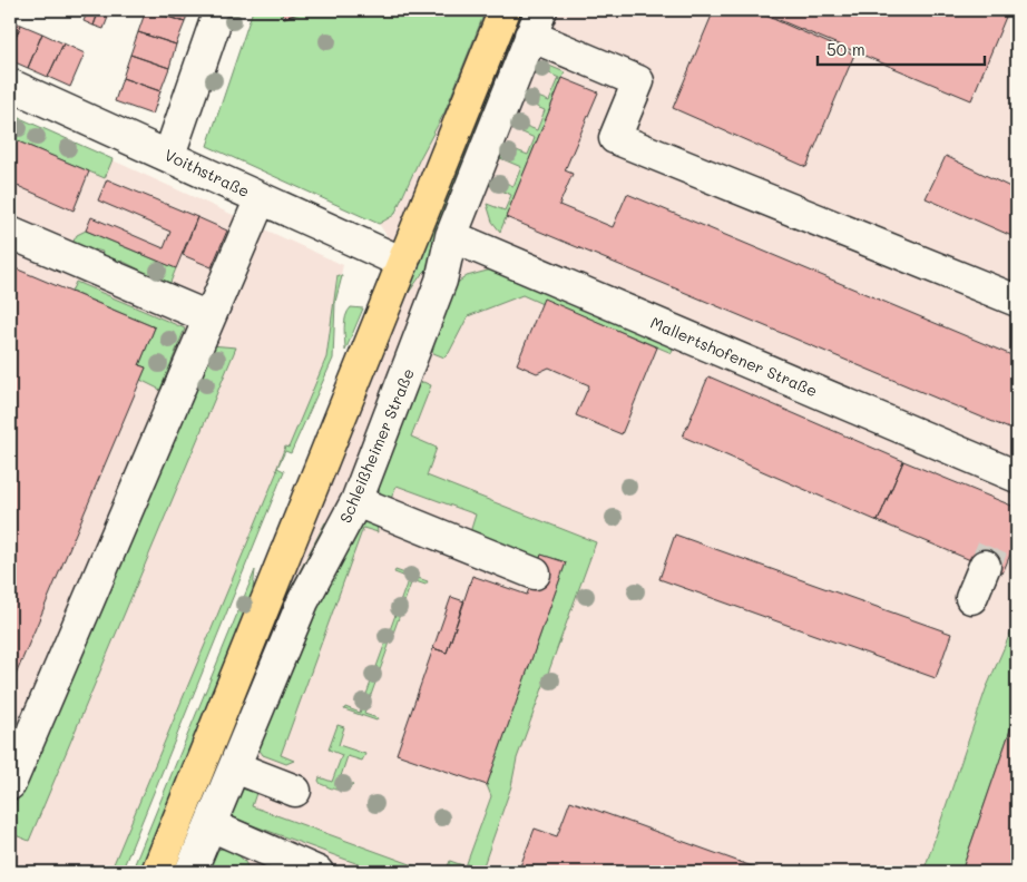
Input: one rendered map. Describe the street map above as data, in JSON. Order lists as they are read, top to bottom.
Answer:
{
  "streets": {
    "street": ["Voithstraße", "Mallertshofener Straße", "Schleißheimer Straße"]
  },
  "crossings": [
    ["Mallertshofener Straße", "Schleißheimer Straße"]
  ],
  "scale_bar": "50 m"
}
